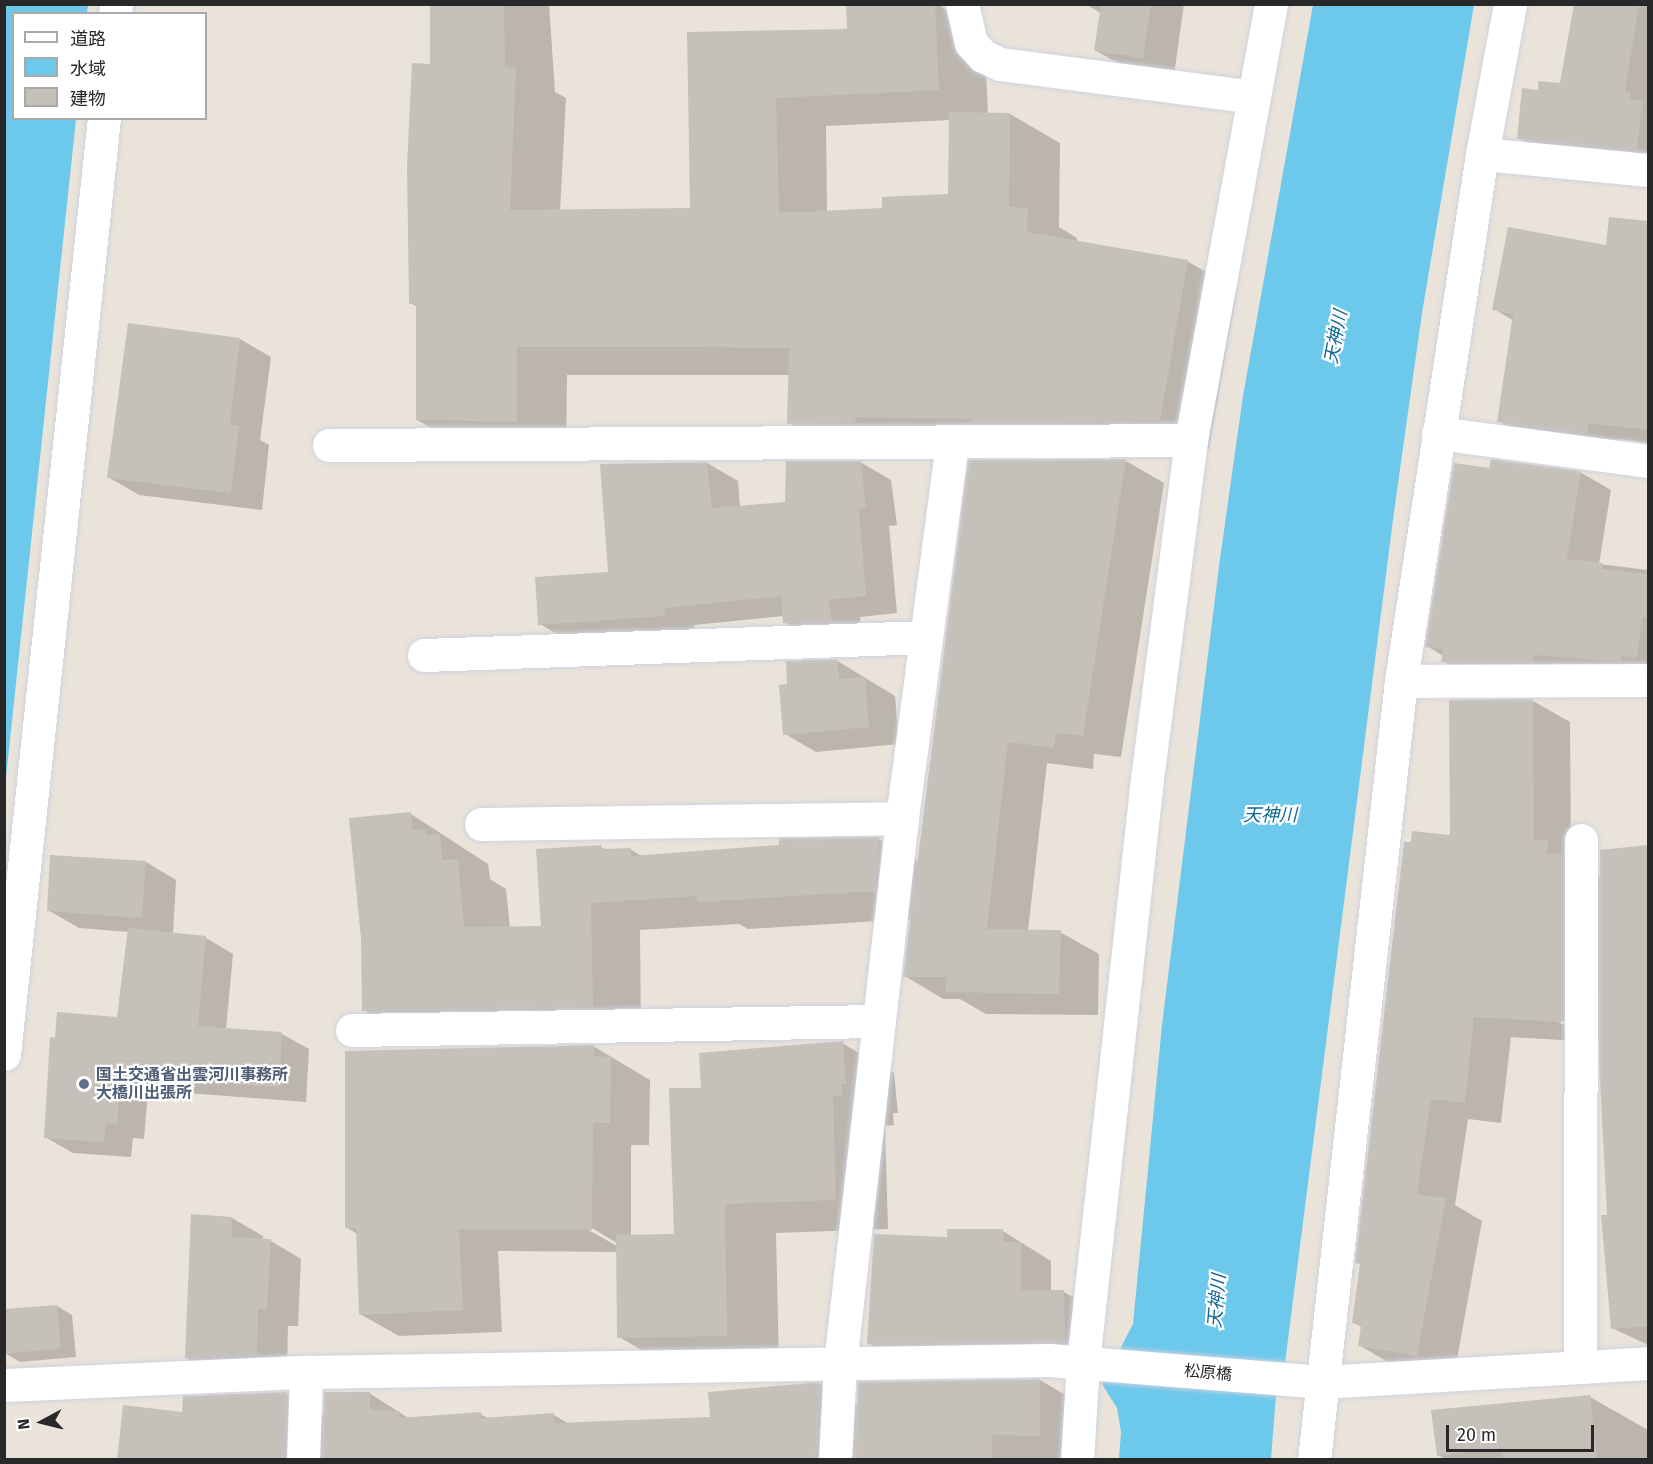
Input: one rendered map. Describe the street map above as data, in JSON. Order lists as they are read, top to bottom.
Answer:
{
  "streets": {
    "street": ["松原橋"]
  },
  "water": ["天神川"],
  "places": ["国土交通省出雲河川事務所 大橋川出張所"],
  "legend": ["道路", "水域", "建物"],
  "scale_bar": "20 m",
  "north": "left"
}
